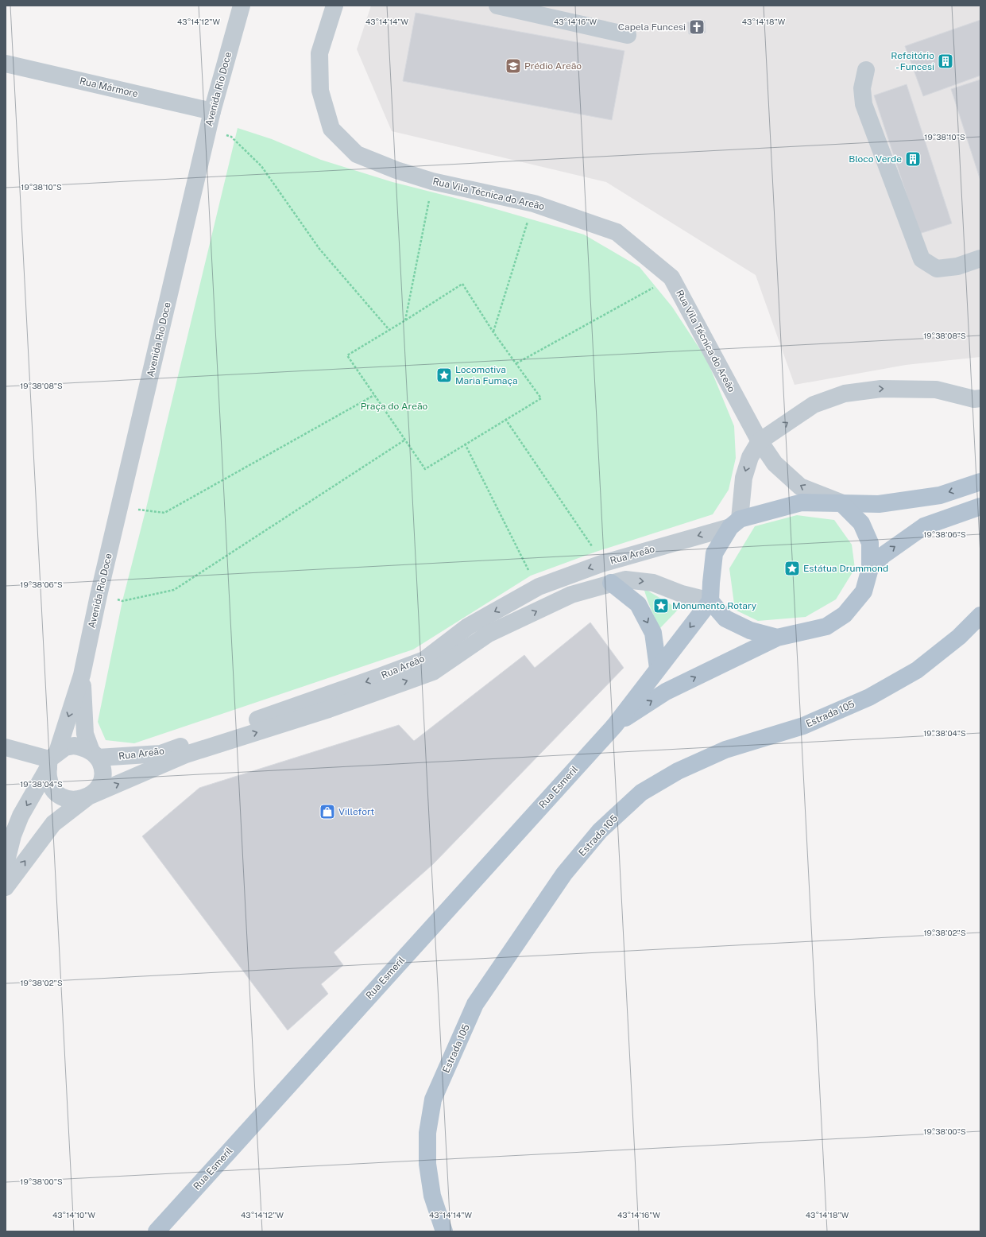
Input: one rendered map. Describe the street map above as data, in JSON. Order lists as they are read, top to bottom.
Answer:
{
  "streets": {
    "main road": ["Estrada 105", "Rua Esmeril"],
    "street": [
      "Rua Mármore",
      "Avenida Rio Doce",
      "Rua Vila Técnica do Areão",
      "Rua Areão"
    ]
  },
  "crossings": [
    ["Rua Mármore", "Avenida Rio Doce"],
    ["Avenida Rio Doce", "Rua Areão"]
  ],
  "parks": ["Praça do Areão"],
  "places": {
    "church": ["Capela Funcesi"],
    "building": ["Refeitório - Funcesi", "Bloco Verde"],
    "school or university": ["Prédio Areão"],
    "place": ["Locomotiva Maria Fumaça", "Estátua Drummond", "Monumento Rotary"],
    "shop": ["Villefort"]
  },
  "coordinates": [
    "43°14'12\"W",
    "43°14'14\"W",
    "43°14'16\"W",
    "43°14'18\"W",
    "19°38'10\"S",
    "19°38'08\"S",
    "19°38'06\"S",
    "19°38'04\"S",
    "19°38'02\"S",
    "19°38'00\"S",
    "43°14'10\"W"
  ]
}
